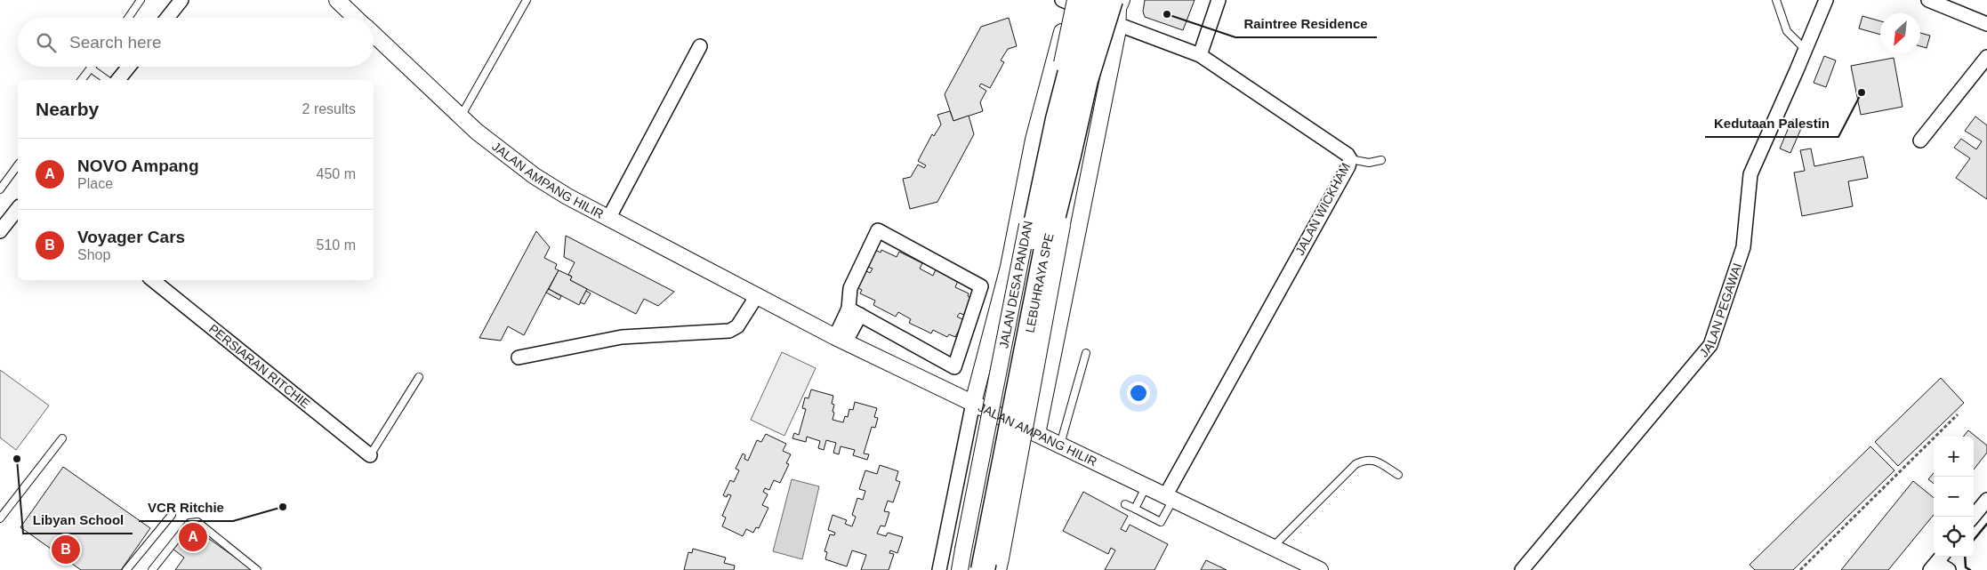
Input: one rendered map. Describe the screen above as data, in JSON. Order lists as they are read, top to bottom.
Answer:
{
  "streets": {
    "highway": ["LEBUHRAYA SPE"],
    "street": [
      "JALAN AMPANG HILIR",
      "JALAN WICKHAM",
      "JALAN DESA PANDAN",
      "JALAN PEGAWAI",
      "PERSIARAN RITCHIE"
    ]
  },
  "crossings": [
    ["JALAN AMPANG HILIR", "JALAN WICKHAM"],
    ["LEBUHRAYA SPE", "JALAN DESA PANDAN"]
  ],
  "places": [
    "Raintree Residence",
    "Kedutaan Palestin",
    "Libyan School",
    "VCR Ritchie"
  ],
  "north": "bottom left",
  "page": {
    "search": "Search here",
    "heading": ["Nearby", "2 results"],
    "list": [
      {
        "mark": "A",
        "name": "NOVO Ampang",
        "note": "Place",
        "value": "450 m"
      },
      {
        "mark": "B",
        "name": "Voyager Cars",
        "note": "Shop",
        "value": "510 m"
      }
    ],
    "map_buttons": ["+", "−"],
    "pins": ["A", "B"]
  }
}
